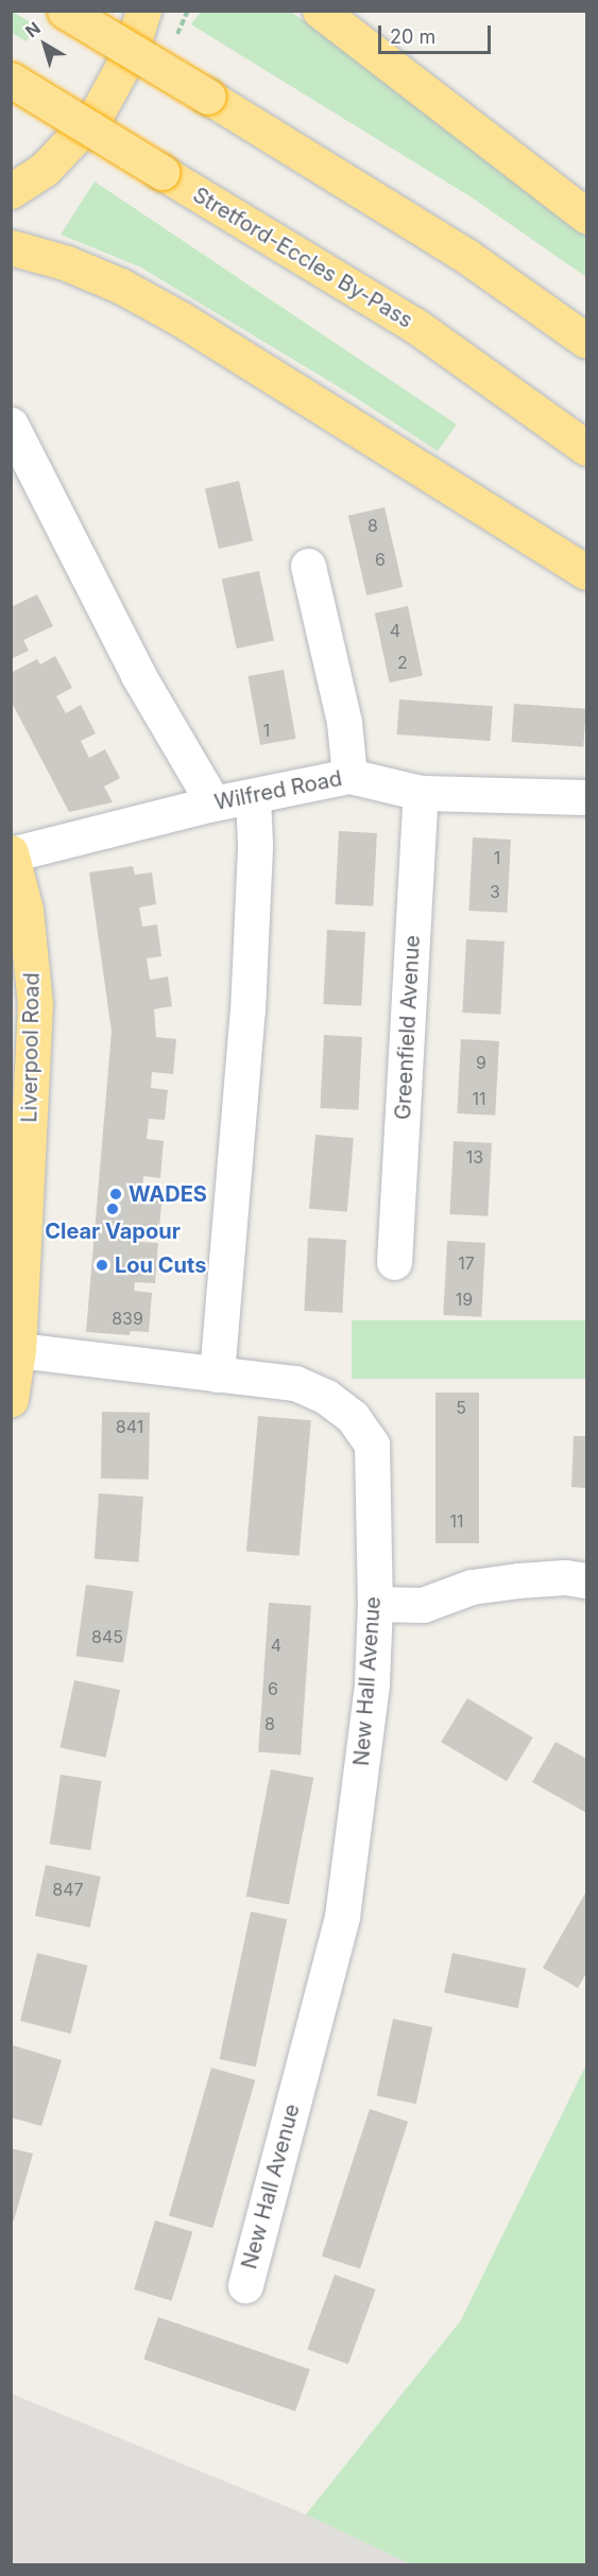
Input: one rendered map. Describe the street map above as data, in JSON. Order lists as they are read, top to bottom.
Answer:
{
  "streets": {
    "highway": ["Stretford-Eccles By-Pass", "Liverpool Road"],
    "street": ["Wilfred Road", "Greenfield Avenue", "New Hall Avenue"]
  },
  "crossings": [
    ["Wilfred Road", "Greenfield Avenue"],
    ["Wilfred Road", "Liverpool Road"],
    ["Liverpool Road", "New Hall Avenue"]
  ],
  "places": ["WADES", "Clear Vapour", "Lou Cuts"],
  "house_numbers": [
    "8",
    "6",
    "4",
    "2",
    "1",
    "1",
    "3",
    "9",
    "11",
    "13",
    "17",
    "19",
    "839",
    "5",
    "841",
    "11",
    "845",
    "4",
    "6",
    "8",
    "847"
  ],
  "scale_bar": "20 m",
  "north": "top left"
}
